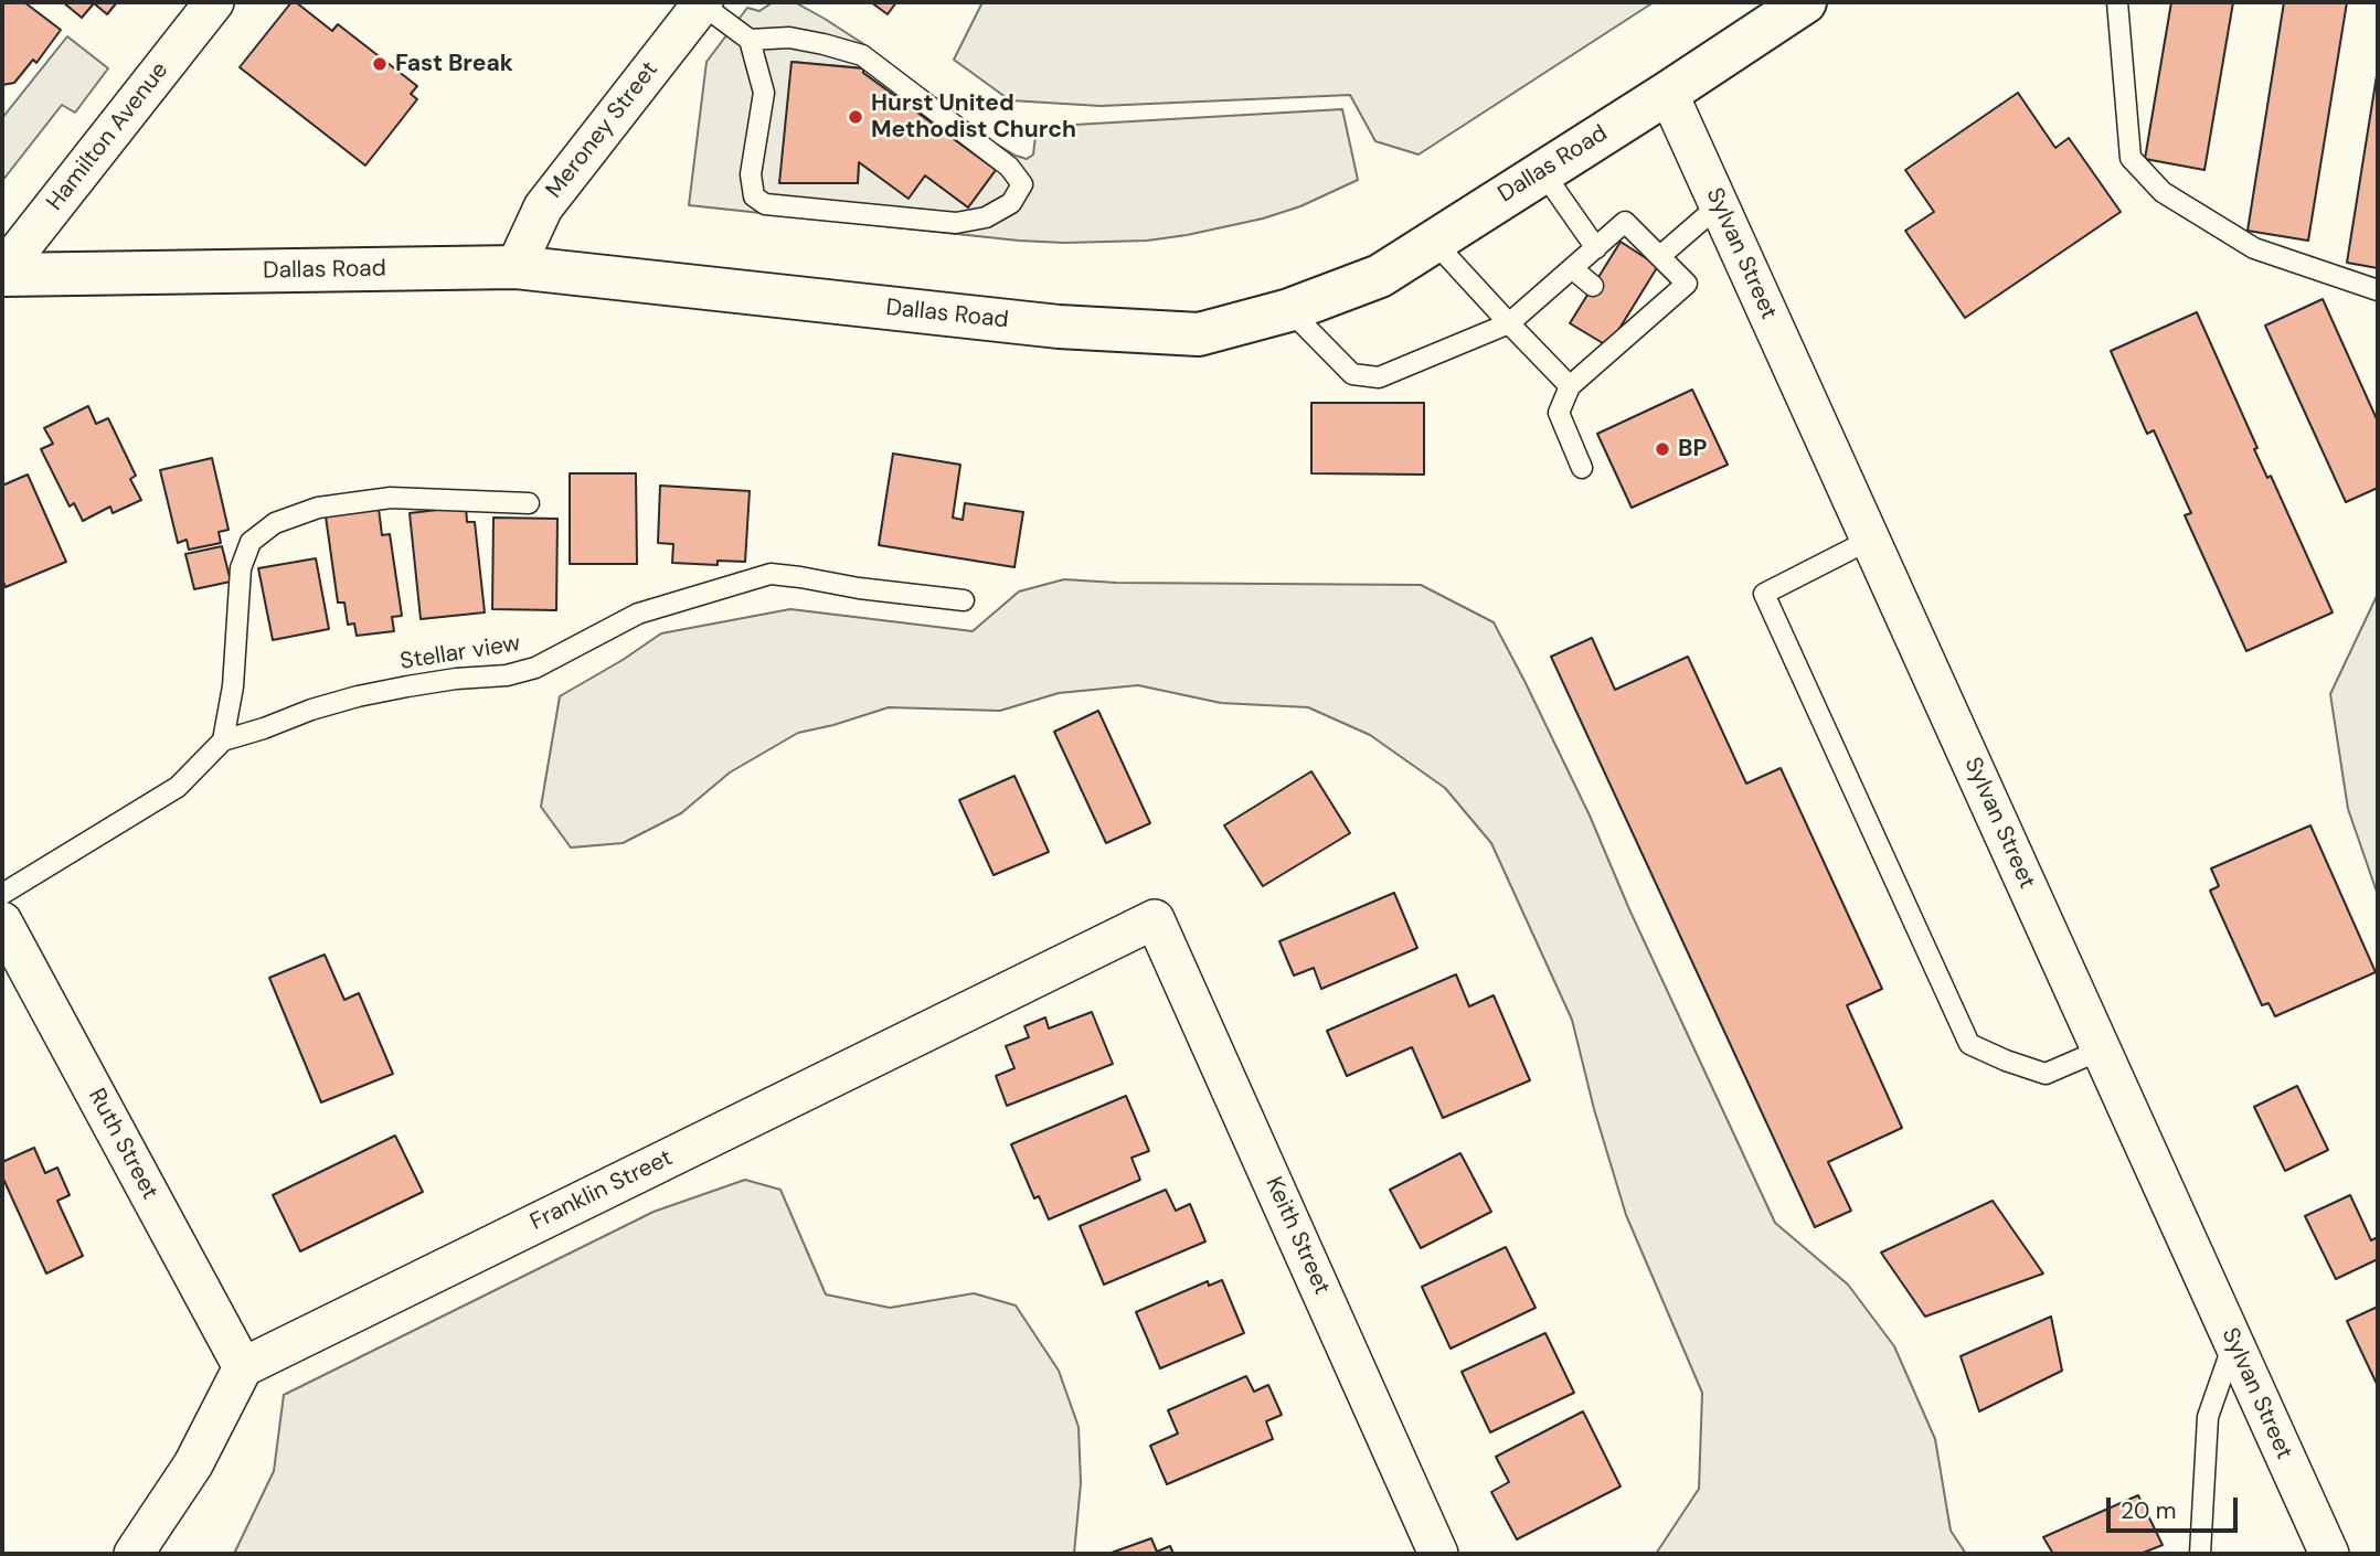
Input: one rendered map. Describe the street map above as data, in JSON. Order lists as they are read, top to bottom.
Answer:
{
  "streets": {
    "street": [
      "Meroney Street",
      "Hamilton Avenue",
      "Dallas Road",
      "Sylvan Street",
      "Ruth Street",
      "Franklin Street",
      "Keith Street"
    ],
    "lane": ["Stellar view"]
  },
  "crossings": [
    ["Meroney Street", "Dallas Road"],
    ["Hamilton Avenue", "Dallas Road"],
    ["Dallas Road", "Sylvan Street"],
    ["Ruth Street", "Franklin Street"],
    ["Franklin Street", "Keith Street"]
  ],
  "places": ["Fast Break", "Hurst United Methodist Church", "BP"],
  "scale_bar": "20 m"
}
